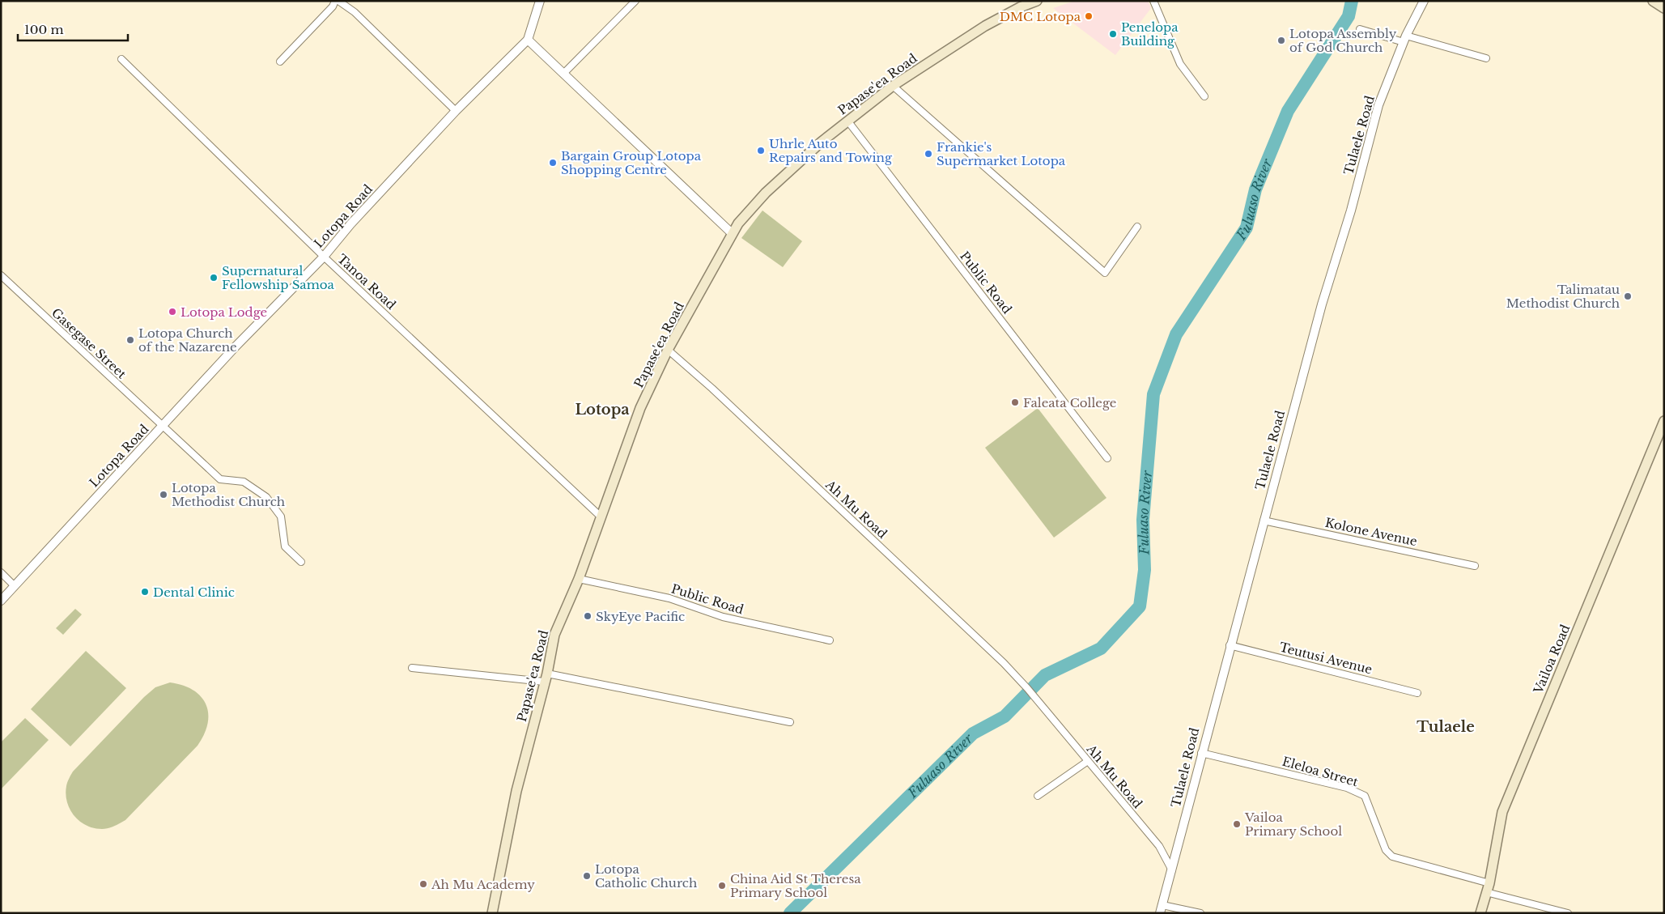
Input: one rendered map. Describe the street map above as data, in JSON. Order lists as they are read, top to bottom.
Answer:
{
  "streets": {
    "main road": ["Papase'ea Road", "Vailoa Road"],
    "street": [
      "Tulaele Road",
      "Lotopa Road",
      "Tanoa Road",
      "Public Road",
      "Gasegase Street",
      "Ah Mu Road",
      "Kolone Avenue",
      "Teutusi Avenue",
      "Eleloa Street"
    ]
  },
  "crossings": [
    ["Papase'ea Road", "Tanoa Road"],
    ["Papase'ea Road", "Public Road"],
    ["Papase'ea Road", "Ah Mu Road"],
    ["Tulaele Road", "Ah Mu Road"],
    ["Tulaele Road", "Kolone Avenue"],
    ["Tulaele Road", "Teutusi Avenue"],
    ["Tulaele Road", "Eleloa Street"],
    ["Lotopa Road", "Tanoa Road"],
    ["Lotopa Road", "Gasegase Street"],
    ["Vailoa Road", "Eleloa Street"]
  ],
  "districts": ["Lotopa", "Tulaele"],
  "water": ["Fuluaso River"],
  "places": [
    "DMC Lotopa",
    "Penelopa Building",
    "Lotopa Assembly of God Church",
    "Uhrle Auto Repairs and Towing",
    "Frankie's Supermarket Lotopa",
    "Bargain Group Lotopa Shopping Centre",
    "Supernatural Fellowship Samoa",
    "Talimatau Methodist Church",
    "Lotopa Lodge",
    "Lotopa Church of the Nazarene",
    "Faleata College",
    "Lotopa Methodist Church",
    "Dental Clinic",
    "SkyEye Pacific",
    "Vailoa Primary School",
    "Lotopa Catholic Church",
    "Ah Mu Academy",
    "China Aid St Theresa Primary School"
  ],
  "scale_bar": "100 m"
}
